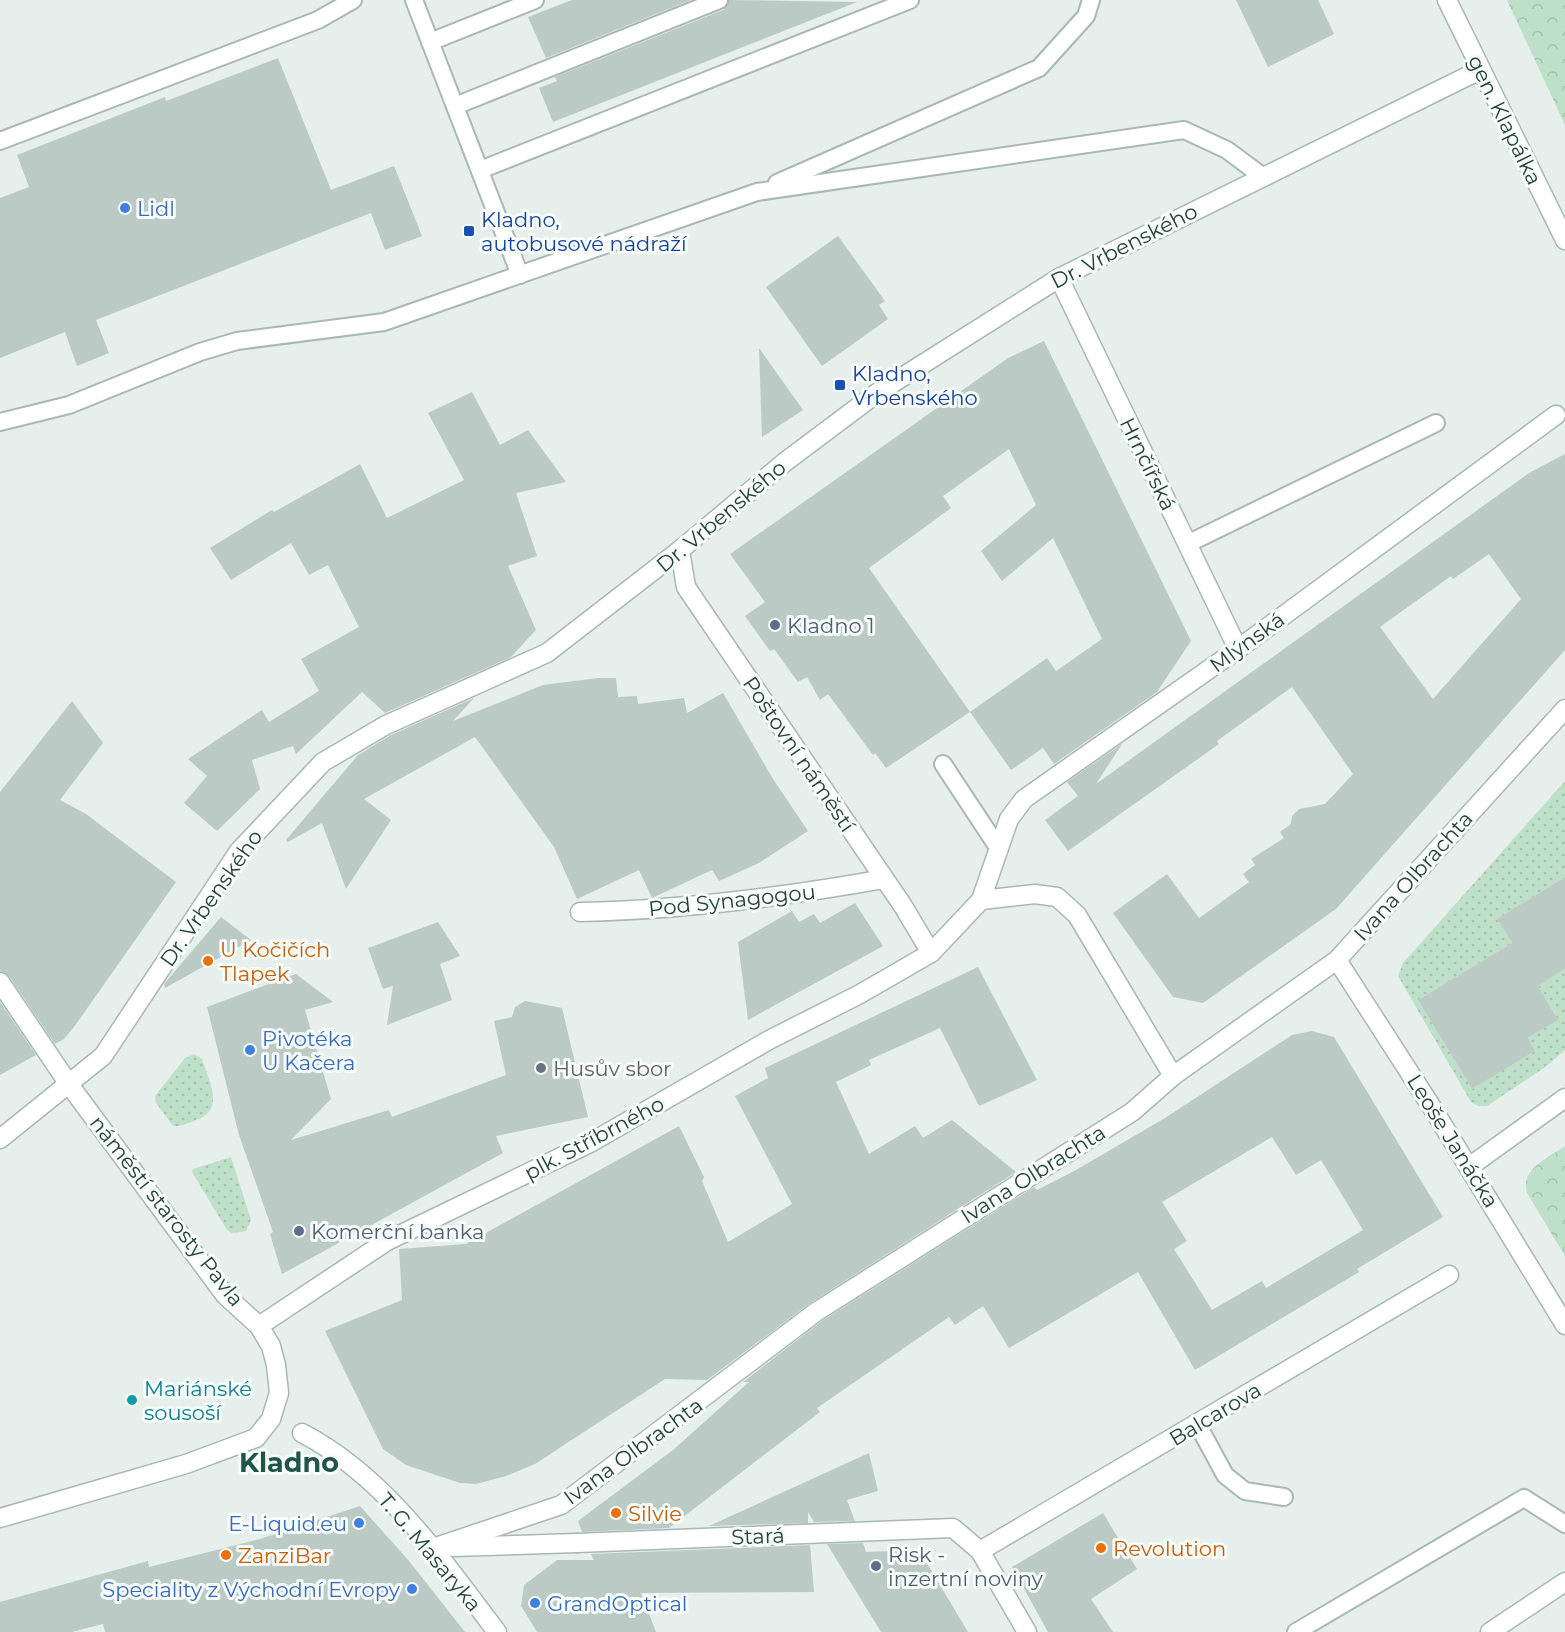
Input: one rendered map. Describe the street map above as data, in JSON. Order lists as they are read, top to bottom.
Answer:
{
  "streets": {
    "street": [
      "gen. Klapálka",
      "Dr. Vrbenského",
      "Hrnčířská",
      "Mlýnská",
      "Poštovní náměstí",
      "Ivana Olbrachta",
      "Pod Synagogou",
      "plk. Stříbrného",
      "Leoše Janáčka",
      "náměstí starosty Pavla",
      "Balcarova",
      "Stará",
      "T. G. Masaryka"
    ]
  },
  "crossings": [
    ["gen. Klapálka", "Dr. Vrbenského"],
    ["Dr. Vrbenského", "Hrnčířská"],
    ["Dr. Vrbenského", "Poštovní náměstí"],
    ["Dr. Vrbenského", "náměstí starosty Pavla"],
    ["Hrnčířská", "Mlýnská"],
    ["Mlýnská", "plk. Stříbrného"],
    ["Poštovní náměstí", "Pod Synagogou"],
    ["Poštovní náměstí", "plk. Stříbrného"],
    ["Ivana Olbrachta", "Leoše Janáčka"],
    ["Ivana Olbrachta", "Stará"],
    ["Ivana Olbrachta", "T. G. Masaryka"],
    ["plk. Stříbrného", "náměstí starosty Pavla"],
    ["Balcarova", "Stará"],
    ["Stará", "T. G. Masaryka"]
  ],
  "districts": ["Kladno"],
  "places": {
    "other": [
      "Lidl",
      "Kladno 1",
      "U Kočičích Tlapek",
      "Pivotéka U Kačera",
      "Husův sbor",
      "Komerční banka",
      "Mariánské sousoší",
      "Silvie",
      "E-Liquid.eu",
      "Revolution",
      "ZanziBar",
      "Risk - inzertní noviny",
      "Speciality z Východní Evropy",
      "GrandOptical"
    ],
    "transit": ["Kladno, autobusové nádraží", "Kladno, Vrbenského"]
  }
}
